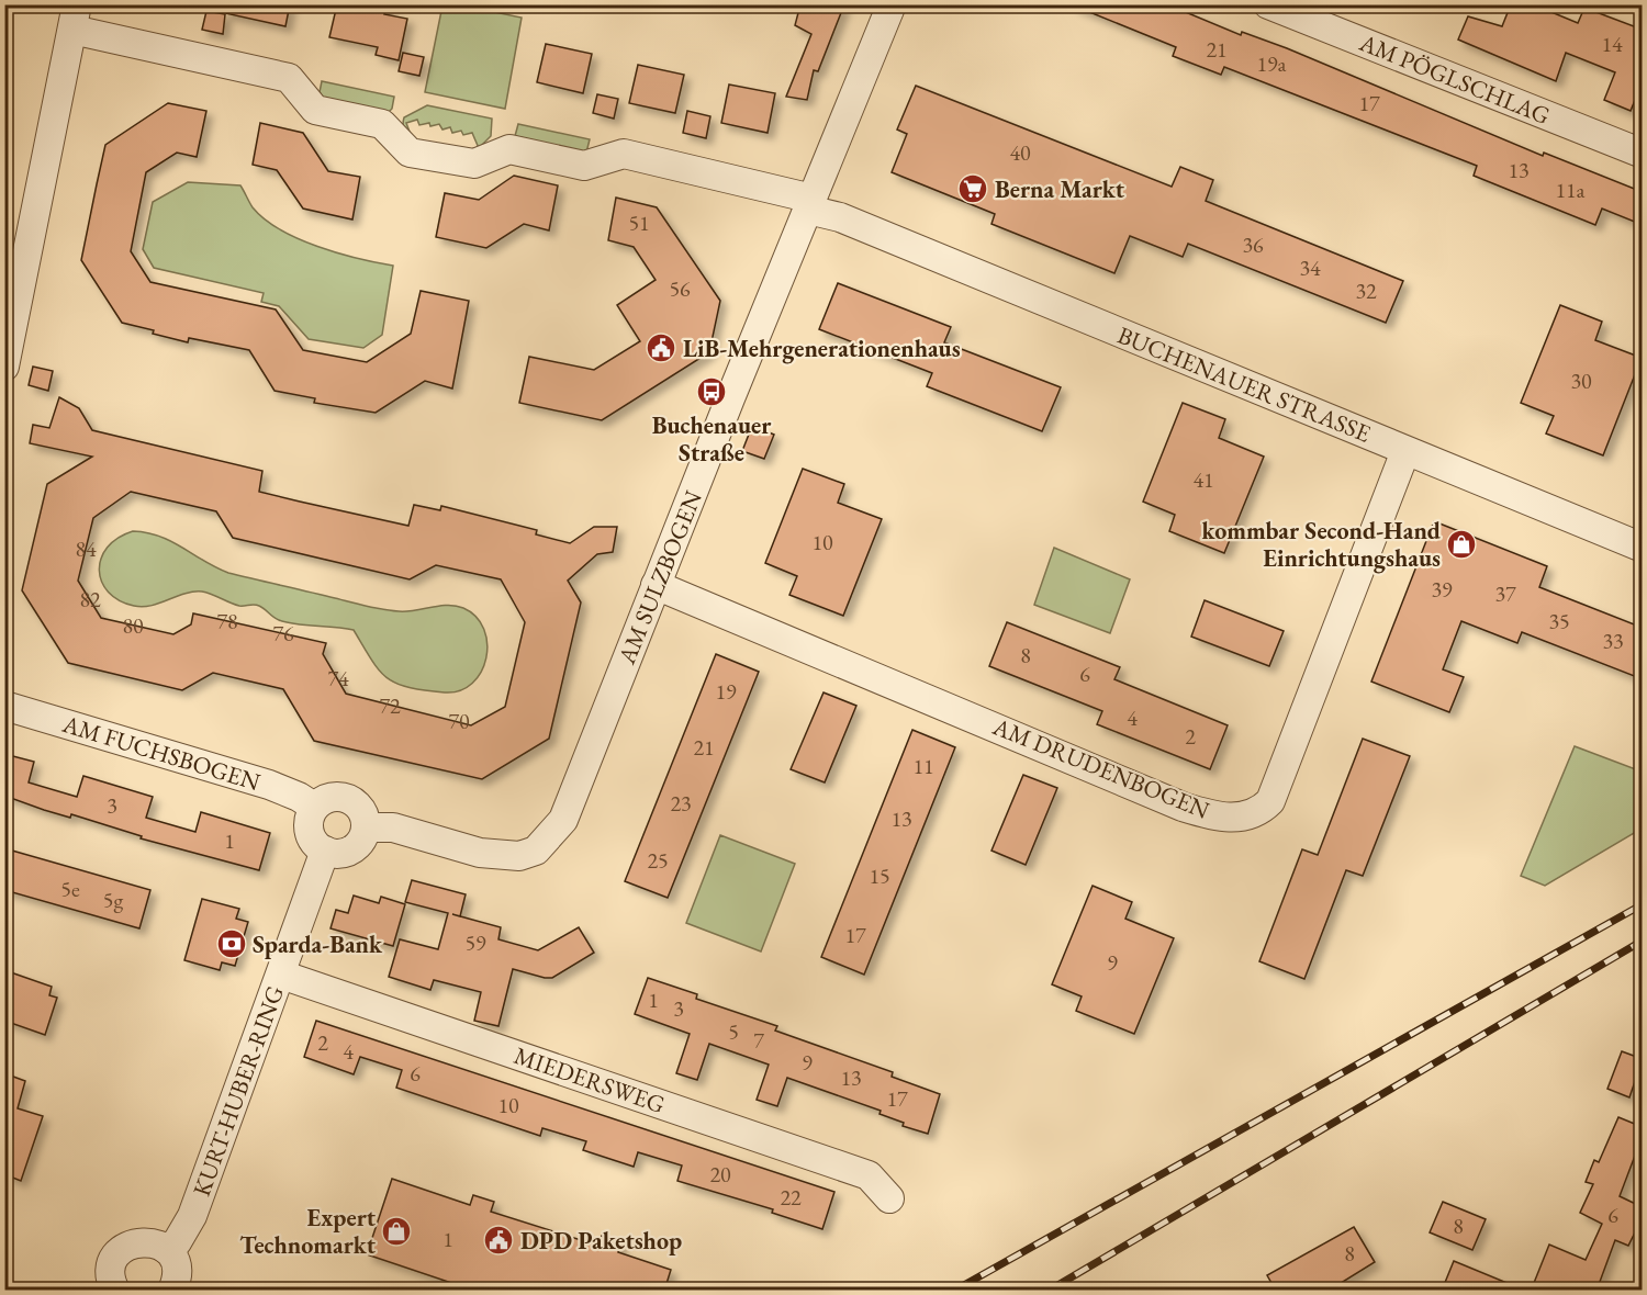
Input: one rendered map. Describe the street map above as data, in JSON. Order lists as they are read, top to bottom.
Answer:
{
  "streets": {
    "street": [
      "AM PÖGLSCHLAG",
      "BUCHENAUER STRASSE",
      "AM SULZBOGEN",
      "AM FUCHSBOGEN",
      "AM DRUDENBOGEN",
      "MIEDERSWEG",
      "KURT-HUBER-RING"
    ]
  },
  "crossings": [
    ["BUCHENAUER STRASSE", "AM SULZBOGEN"],
    ["BUCHENAUER STRASSE", "AM DRUDENBOGEN"],
    ["AM SULZBOGEN", "AM FUCHSBOGEN"],
    ["AM SULZBOGEN", "AM DRUDENBOGEN"],
    ["AM SULZBOGEN", "KURT-HUBER-RING"],
    ["AM FUCHSBOGEN", "KURT-HUBER-RING"],
    ["MIEDERSWEG", "KURT-HUBER-RING"]
  ],
  "places": {
    "supermarket": ["Berna Markt"],
    "public building": ["LiB-Mehrgenerationenhaus", "DPD Paketshop"],
    "bus stop": ["Buchenauer Straße"],
    "shop": ["kommbar Second-Hand Einrichtungshaus", "Expert Technomarkt"],
    "bank": ["Sparda-Bank"]
  },
  "house_numbers": [
    "14",
    "21",
    "19a",
    "17",
    "40",
    "13",
    "11a",
    "51",
    "36",
    "34",
    "56",
    "32",
    "30",
    "41",
    "10",
    "84",
    "39",
    "37",
    "82",
    "78",
    "35",
    "80",
    "76",
    "33",
    "8",
    "6",
    "74",
    "19",
    "72",
    "4",
    "70",
    "2",
    "21",
    "11",
    "23",
    "3",
    "13",
    "1",
    "25",
    "15",
    "5e",
    "5g",
    "17",
    "59",
    "9",
    "1",
    "3",
    "5",
    "7",
    "2",
    "4",
    "9",
    "6",
    "13",
    "17",
    "10",
    "20",
    "22",
    "6",
    "8",
    "1",
    "8"
  ]
}
